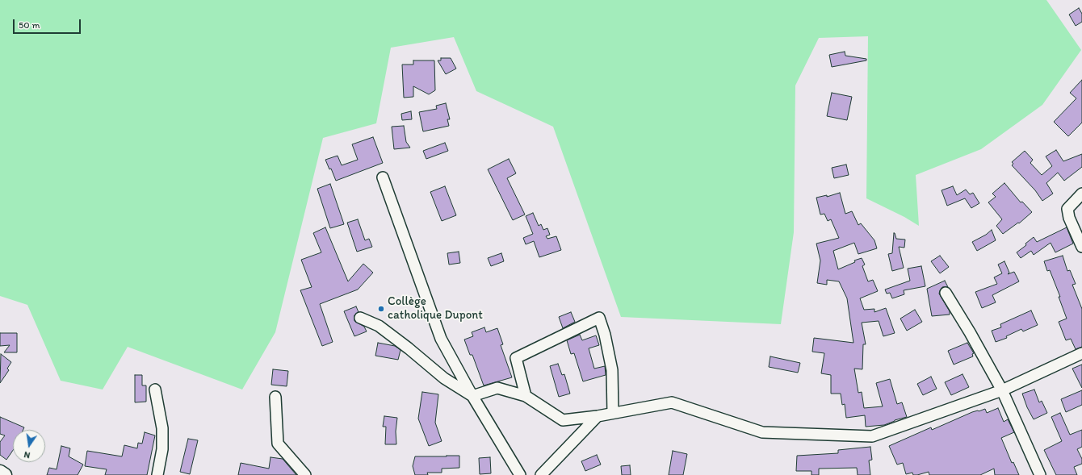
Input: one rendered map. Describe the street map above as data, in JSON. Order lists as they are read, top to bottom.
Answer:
{
  "places": ["Collège catholique Dupont"],
  "scale_bar": "50 m",
  "north": "bottom"
}
